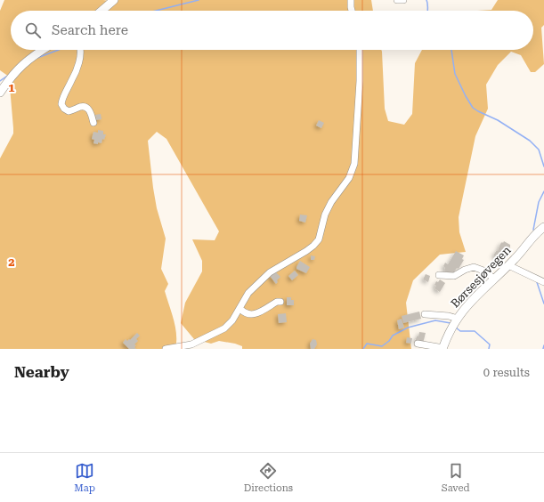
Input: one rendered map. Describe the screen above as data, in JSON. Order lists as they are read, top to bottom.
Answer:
{
  "streets": {
    "main road": ["Børsesjøvegen"]
  },
  "page": {
    "search": "Search here",
    "heading": ["Nearby", "0 results"],
    "nav": ["Map", "Directions", "Saved"]
  },
  "grid": {
    "rows": ["1", "2"]
  }
}
